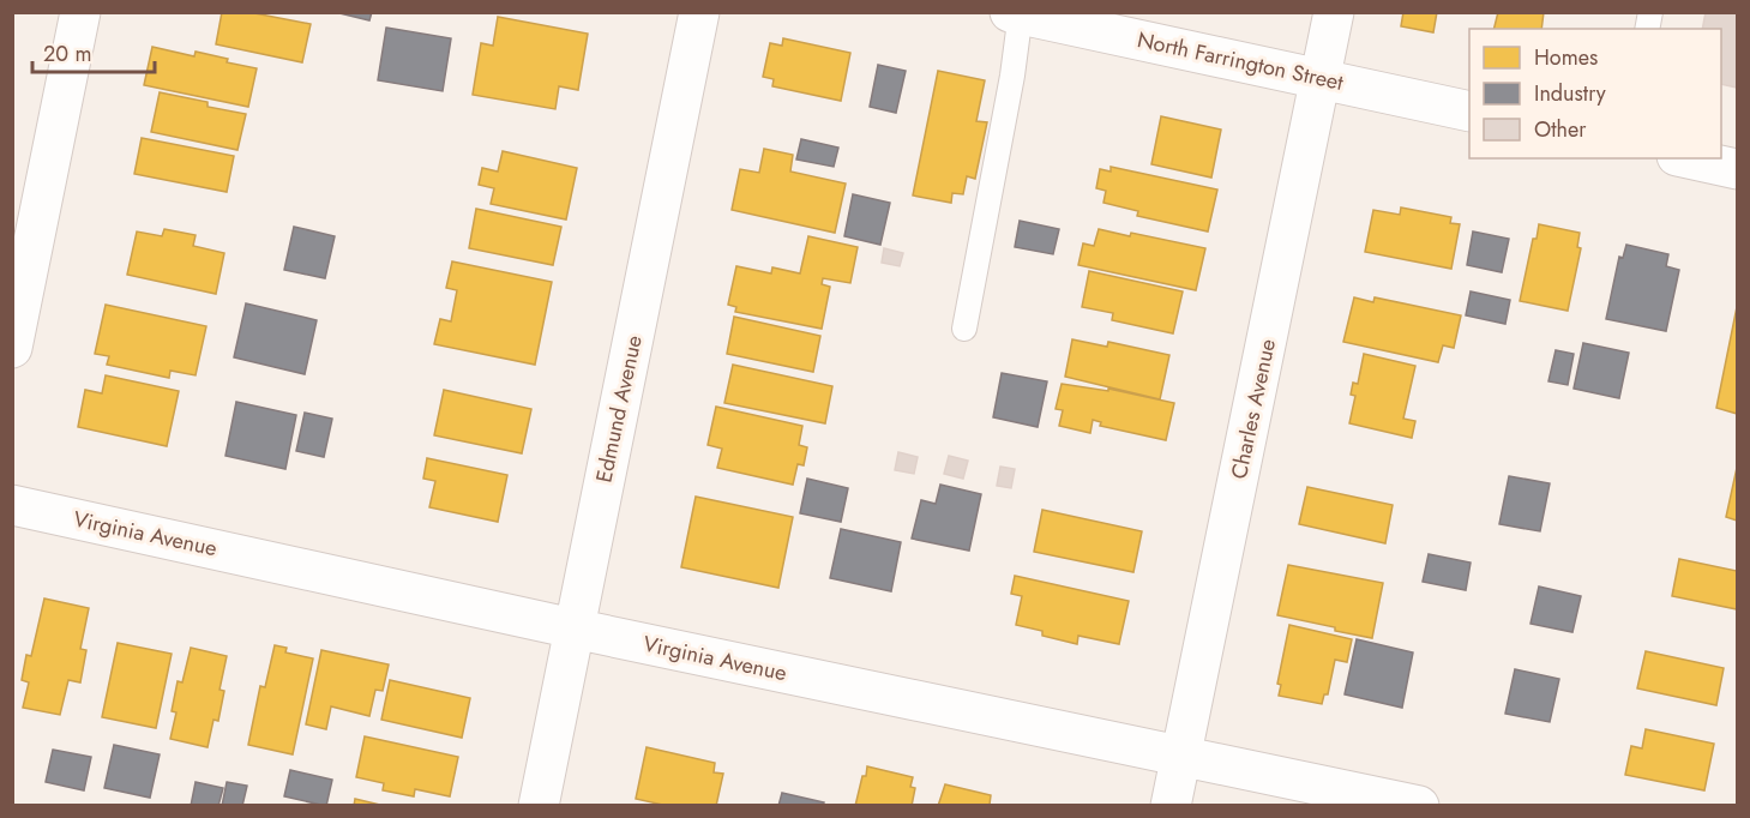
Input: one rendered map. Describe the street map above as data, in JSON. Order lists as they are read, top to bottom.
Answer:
{
  "streets": {
    "street": [
      "North Farrington Street",
      "Edmund Avenue",
      "Charles Avenue",
      "Virginia Avenue"
    ]
  },
  "crossings": [
    ["North Farrington Street", "Charles Avenue"],
    ["Edmund Avenue", "Virginia Avenue"],
    ["Charles Avenue", "Virginia Avenue"]
  ],
  "legend": ["Homes", "Industry", "Other"],
  "scale_bar": "20 m"
}
